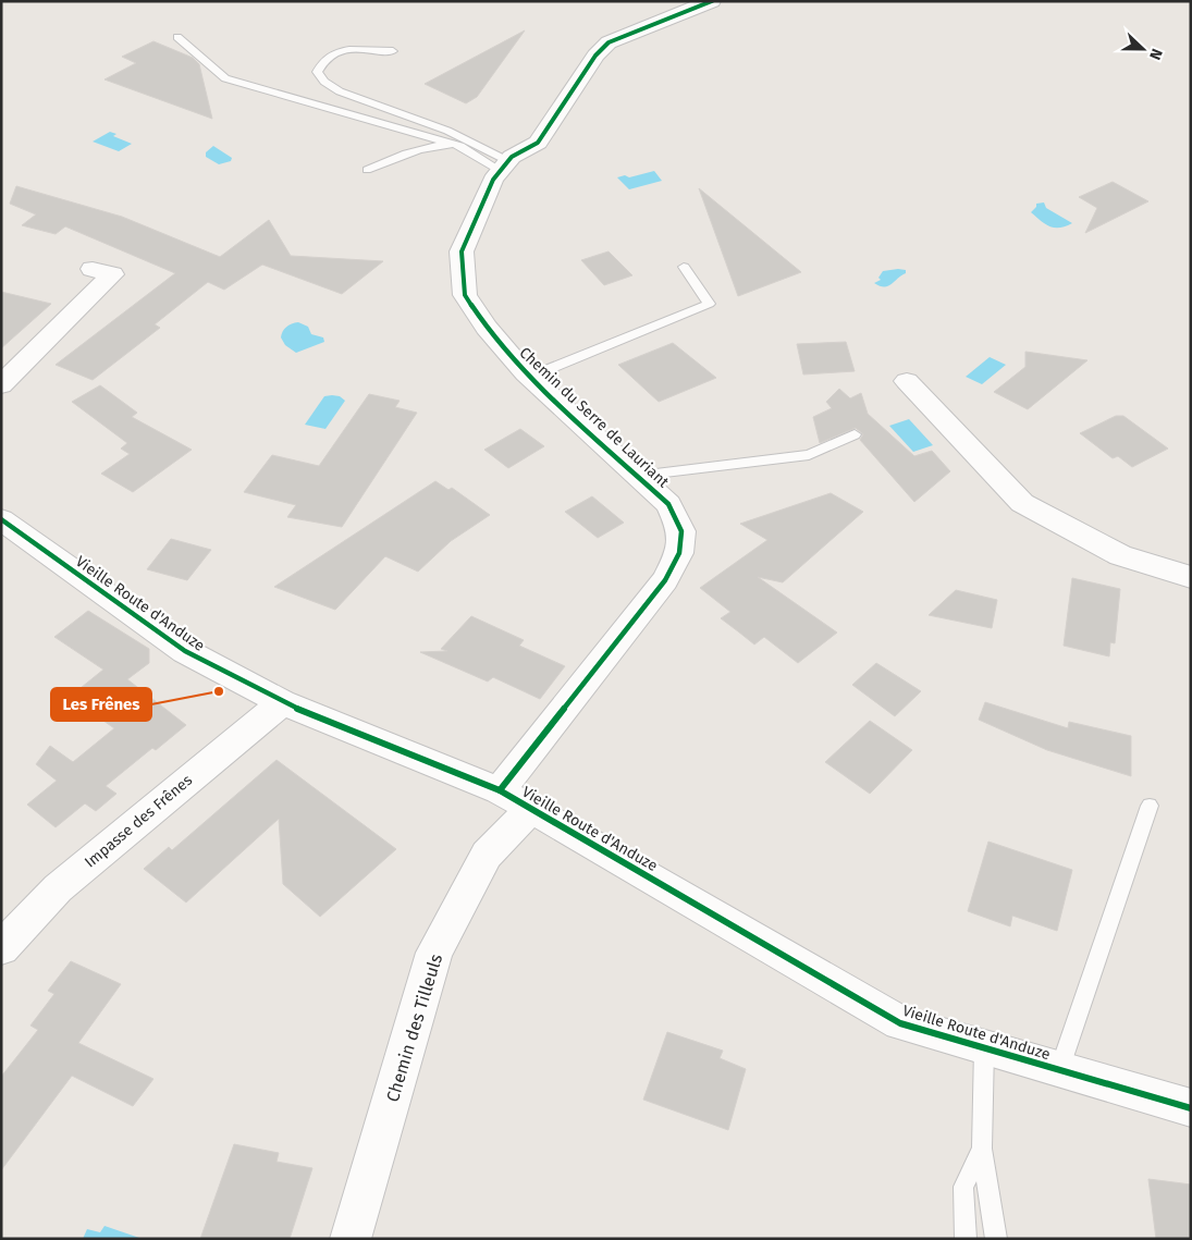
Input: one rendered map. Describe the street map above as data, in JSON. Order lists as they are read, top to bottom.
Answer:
{
  "streets": {
    "street": [
      "Chemin du Serre de Lauriant",
      "Vieille Route d'Anduze",
      "Impasse des Frênes",
      "Chemin des Tilleuls"
    ]
  },
  "crossings": [
    ["Chemin du Serre de Lauriant", "Vieille Route d'Anduze"],
    ["Vieille Route d'Anduze", "Impasse des Frênes"],
    ["Vieille Route d'Anduze", "Chemin des Tilleuls"]
  ],
  "places": ["Les Frênes"],
  "north": "right"
}
